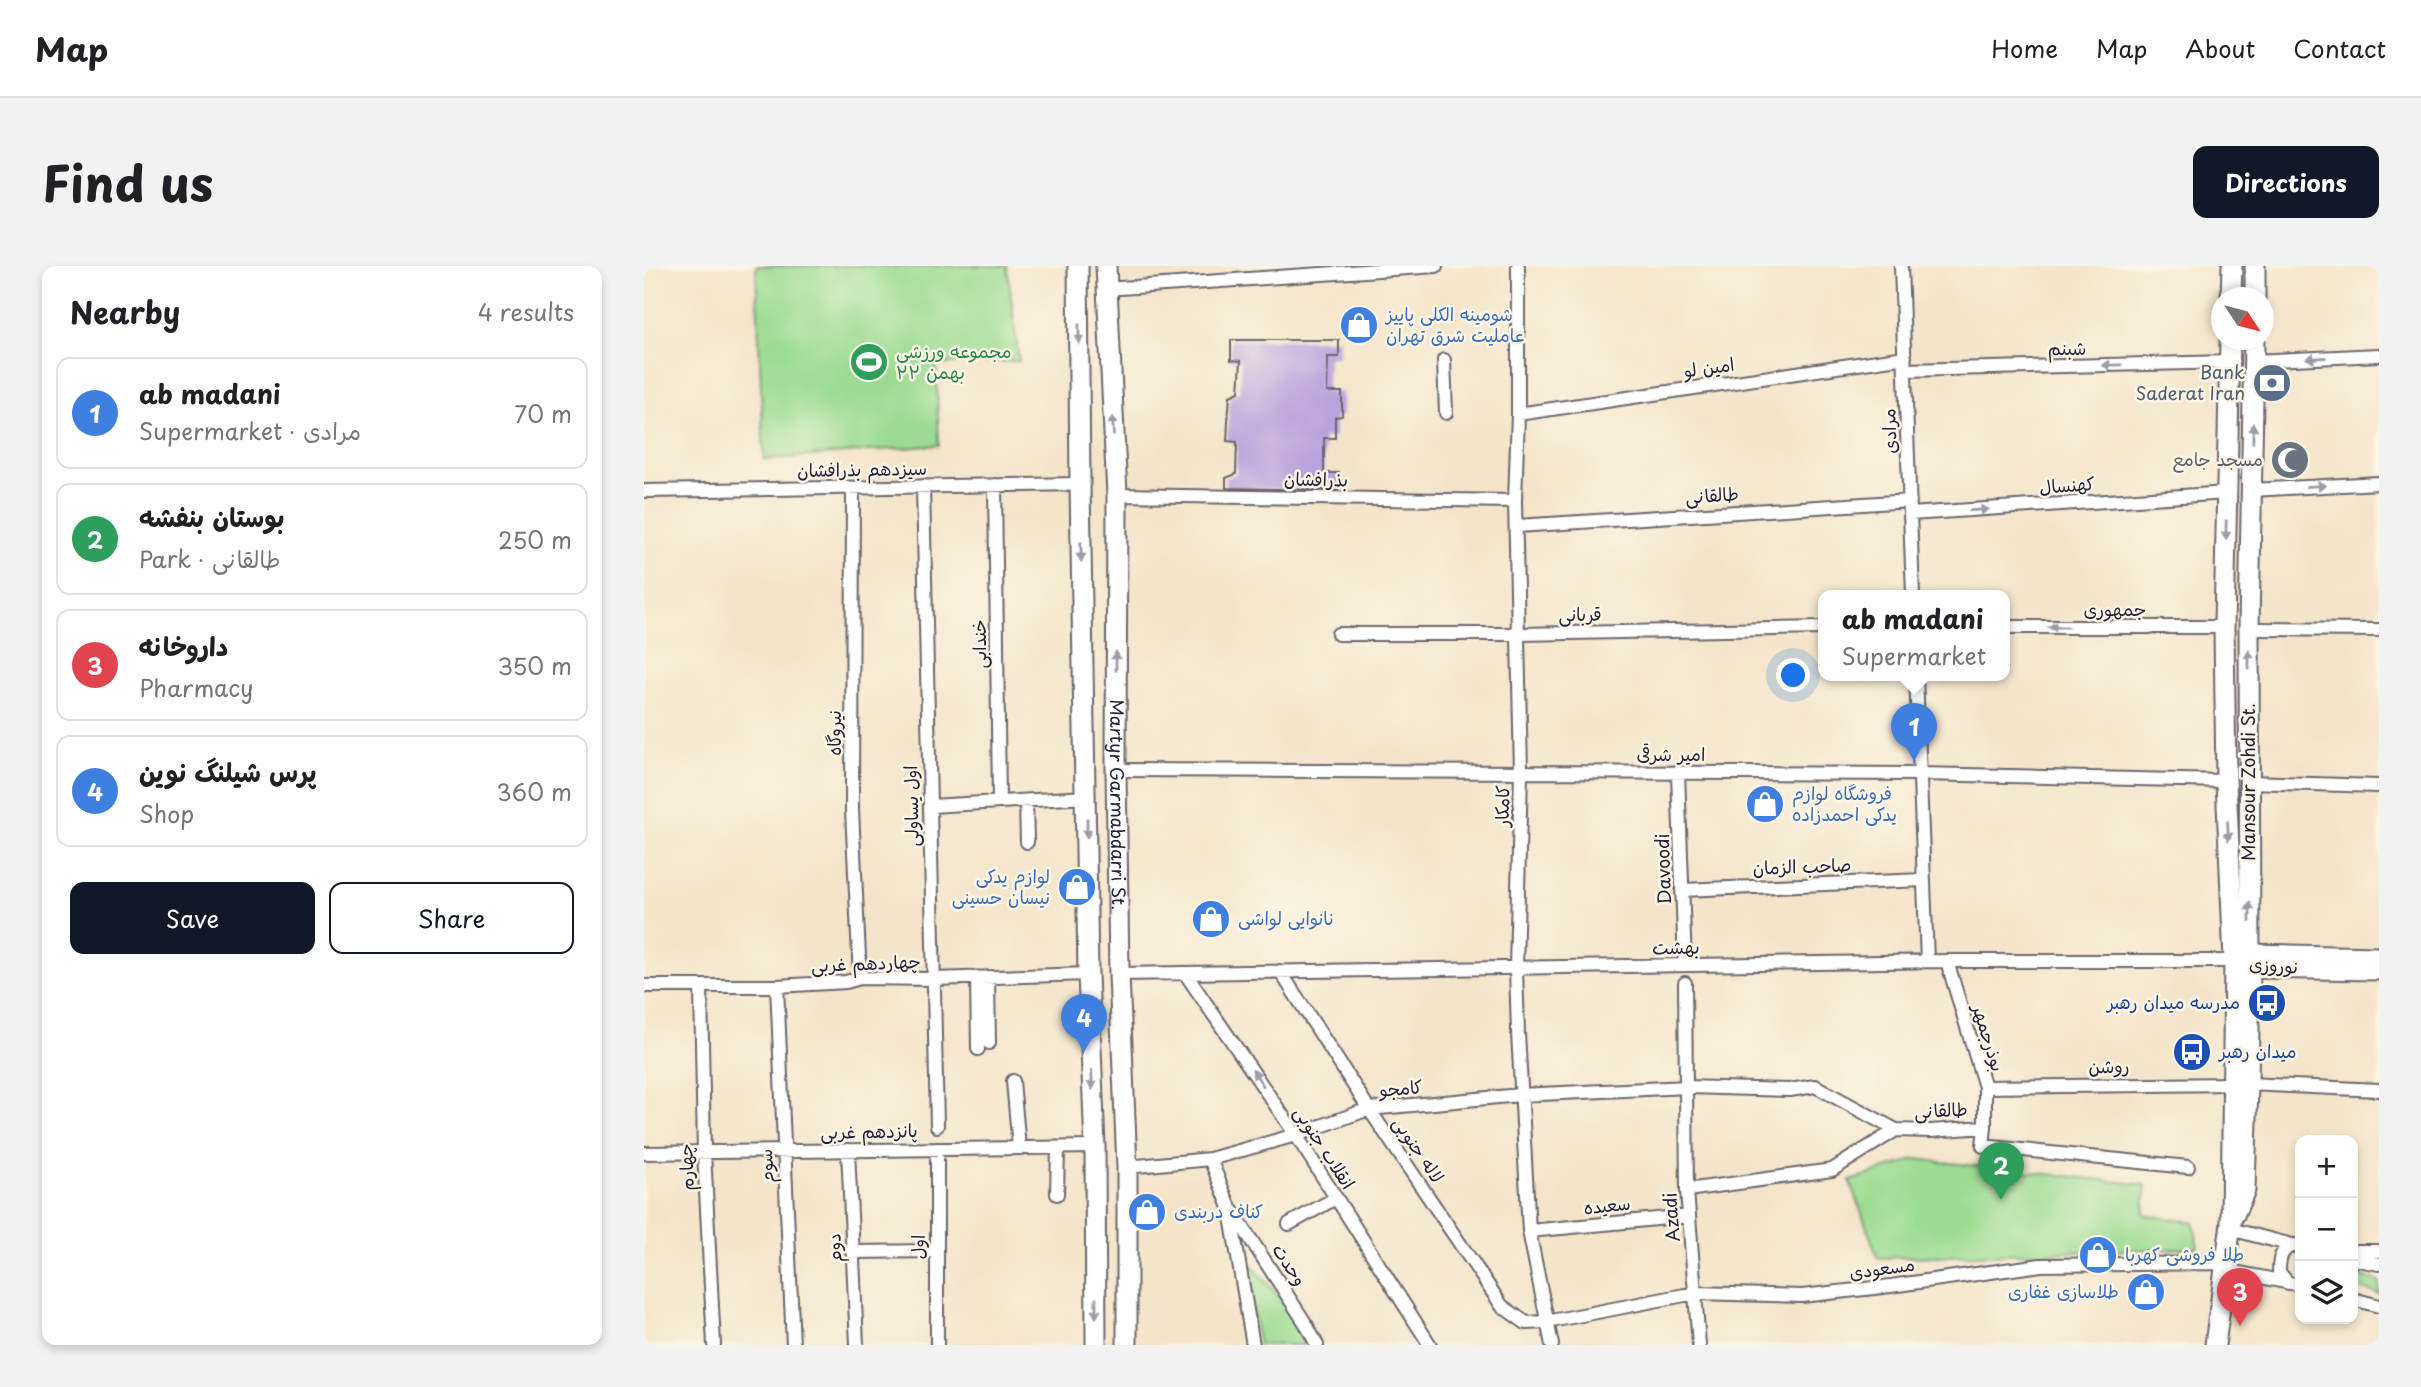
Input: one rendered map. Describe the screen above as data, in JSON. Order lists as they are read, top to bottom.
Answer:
{
  "streets": {
    "main road": ["Mansour Zohdi St.", "Martyr Garmabdarri St.", "نوروزی"],
    "street": [
      "شبنم",
      "امین لو",
      "مرادی",
      "سیزدهم بذرافشان",
      "بذرافشان",
      "کهنسال",
      "طالقانی",
      "جمهوری",
      "قربانی",
      "خندابی",
      "نیروگاه",
      "امیر شرقی",
      "اول یساولی",
      "کامکار",
      "صاحب الزمان",
      "Davoodi",
      "بهشت",
      "چهاردهم غربی",
      "بوذرجمهر",
      "روشن",
      "کامجو",
      "پانزدهم غربی",
      "انقلاب جنوبی",
      "لاله جنوبی",
      "سوم",
      "چهارم",
      "سعیده",
      "Azadi",
      "اول",
      "دوم",
      "وحدت",
      "مسعودی"
    ]
  },
  "crossings": [
    ["شبنم", "امین لو"],
    ["شبنم", "مرادی"],
    ["شبنم", "Mansour Zohdi St."],
    ["امین لو", "مرادی"],
    ["امین لو", "کامکار"],
    ["مرادی", "کهنسال"],
    ["مرادی", "طالقانی"],
    ["سیزدهم بذرافشان", "خندابی"],
    ["سیزدهم بذرافشان", "نیروگاه"],
    ["سیزدهم بذرافشان", "Martyr Garmabdarri St."],
    ["سیزدهم بذرافشان", "اول یساولی"],
    ["بذرافشان", "Martyr Garmabdarri St."],
    ["بذرافشان", "کامکار"],
    ["کهنسال", "طالقانی"],
    ["کهنسال", "Mansour Zohdi St."],
    ["طالقانی", "کامکار"],
    ["طالقانی", "بوذرجمهر"],
    ["طالقانی", "Azadi"],
    ["جمهوری", "Mansour Zohdi St."],
    ["قربانی", "کامکار"],
    ["نیروگاه", "چهاردهم غربی"],
    ["امیر شرقی", "Mansour Zohdi St."],
    ["امیر شرقی", "Martyr Garmabdarri St."],
    ["امیر شرقی", "کامکار"],
    ["امیر شرقی", "Davoodi"],
    ["Mansour Zohdi St.", "بهشت"],
    ["Mansour Zohdi St.", "نوروزی"],
    ["Mansour Zohdi St.", "روشن"],
    ["Mansour Zohdi St.", "مسعودی"],
    ["Martyr Garmabdarri St.", "بهشت"],
    ["Martyr Garmabdarri St.", "چهاردهم غربی"],
    ["Martyr Garmabdarri St.", "کامجو"],
    ["Martyr Garmabdarri St.", "پانزدهم غربی"],
    ["اول یساولی", "چهاردهم غربی"],
    ["کامکار", "بهشت"],
    ["کامکار", "کامجو"],
    ["کامکار", "لاله جنوبی"],
    ["کامکار", "سعیده"],
    ["کامکار", "مسعودی"],
    ["صاحب الزمان", "Davoodi"],
    ["Davoodi", "بهشت"],
    ["بهشت", "نوروزی"],
    ["بهشت", "بوذرجمهر"],
    ["بهشت", "انقلاب جنوبی"],
    ["بهشت", "لاله جنوبی"],
    ["چهاردهم غربی", "سوم"],
    ["چهاردهم غربی", "چهارم"],
    ["بوذرجمهر", "روشن"],
    ["کامجو", "انقلاب جنوبی"],
    ["کامجو", "لاله جنوبی"],
    ["کامجو", "Azadi"],
    ["کامجو", "وحدت"],
    ["پانزدهم غربی", "سوم"],
    ["پانزدهم غربی", "چهارم"],
    ["پانزدهم غربی", "اول"],
    ["پانزدهم غربی", "دوم"],
    ["لاله جنوبی", "مسعودی"],
    ["سعیده", "Azadi"],
    ["Azadi", "مسعودی"]
  ],
  "one_way": [
    "شبنم",
    "کهنسال",
    "جمهوری",
    "انقلاب جنوبی"
  ],
  "places": {
    "shop": [
      "شومینه الکلی پاییز عاملیت شرق تهران",
      "فروشگاه لوازم یدکی احمدزاده",
      "لوازم یدکی نیسان حسینی",
      "نانوایی لواشی",
      "کناف دربندی",
      "طلا فروشی کهربا",
      "طلاسازی غفاری"
    ],
    "sports": ["مجموعه ورزشی ۲۲ بهمن"],
    "bank": ["Bank Saderat Iran"],
    "mosque": ["مسجد جامع"],
    "bus stop": ["مدرسه میدان رهبر", "میدان رهبر"]
  },
  "north": "bottom right",
  "page": {
    "header": "Map",
    "nav": [
      "Home",
      "Map",
      "About",
      "Contact"
    ],
    "title": "Find us",
    "buttons": [
      "Directions",
      ["Save", "Share"]
    ],
    "heading": ["Nearby", "4 results"],
    "list": [
      {
        "mark": "1",
        "name": "ab madani",
        "note": "Supermarket · مرادی",
        "value": "70 m"
      },
      {
        "mark": "2",
        "name": "بوستان بنفشه",
        "note": "Park · طالقانی",
        "value": "250 m"
      },
      {
        "mark": "3",
        "name": "داروخانه",
        "note": "Pharmacy",
        "value": "350 m"
      },
      {
        "mark": "4",
        "name": "پرس شیلنگ نوین",
        "note": "Shop",
        "value": "360 m"
      }
    ],
    "popup": ["ab madani", "Supermarket"],
    "pins": [
      "1",
      "4",
      "2",
      "3"
    ],
    "map_buttons": ["+", "−"]
  }
}
